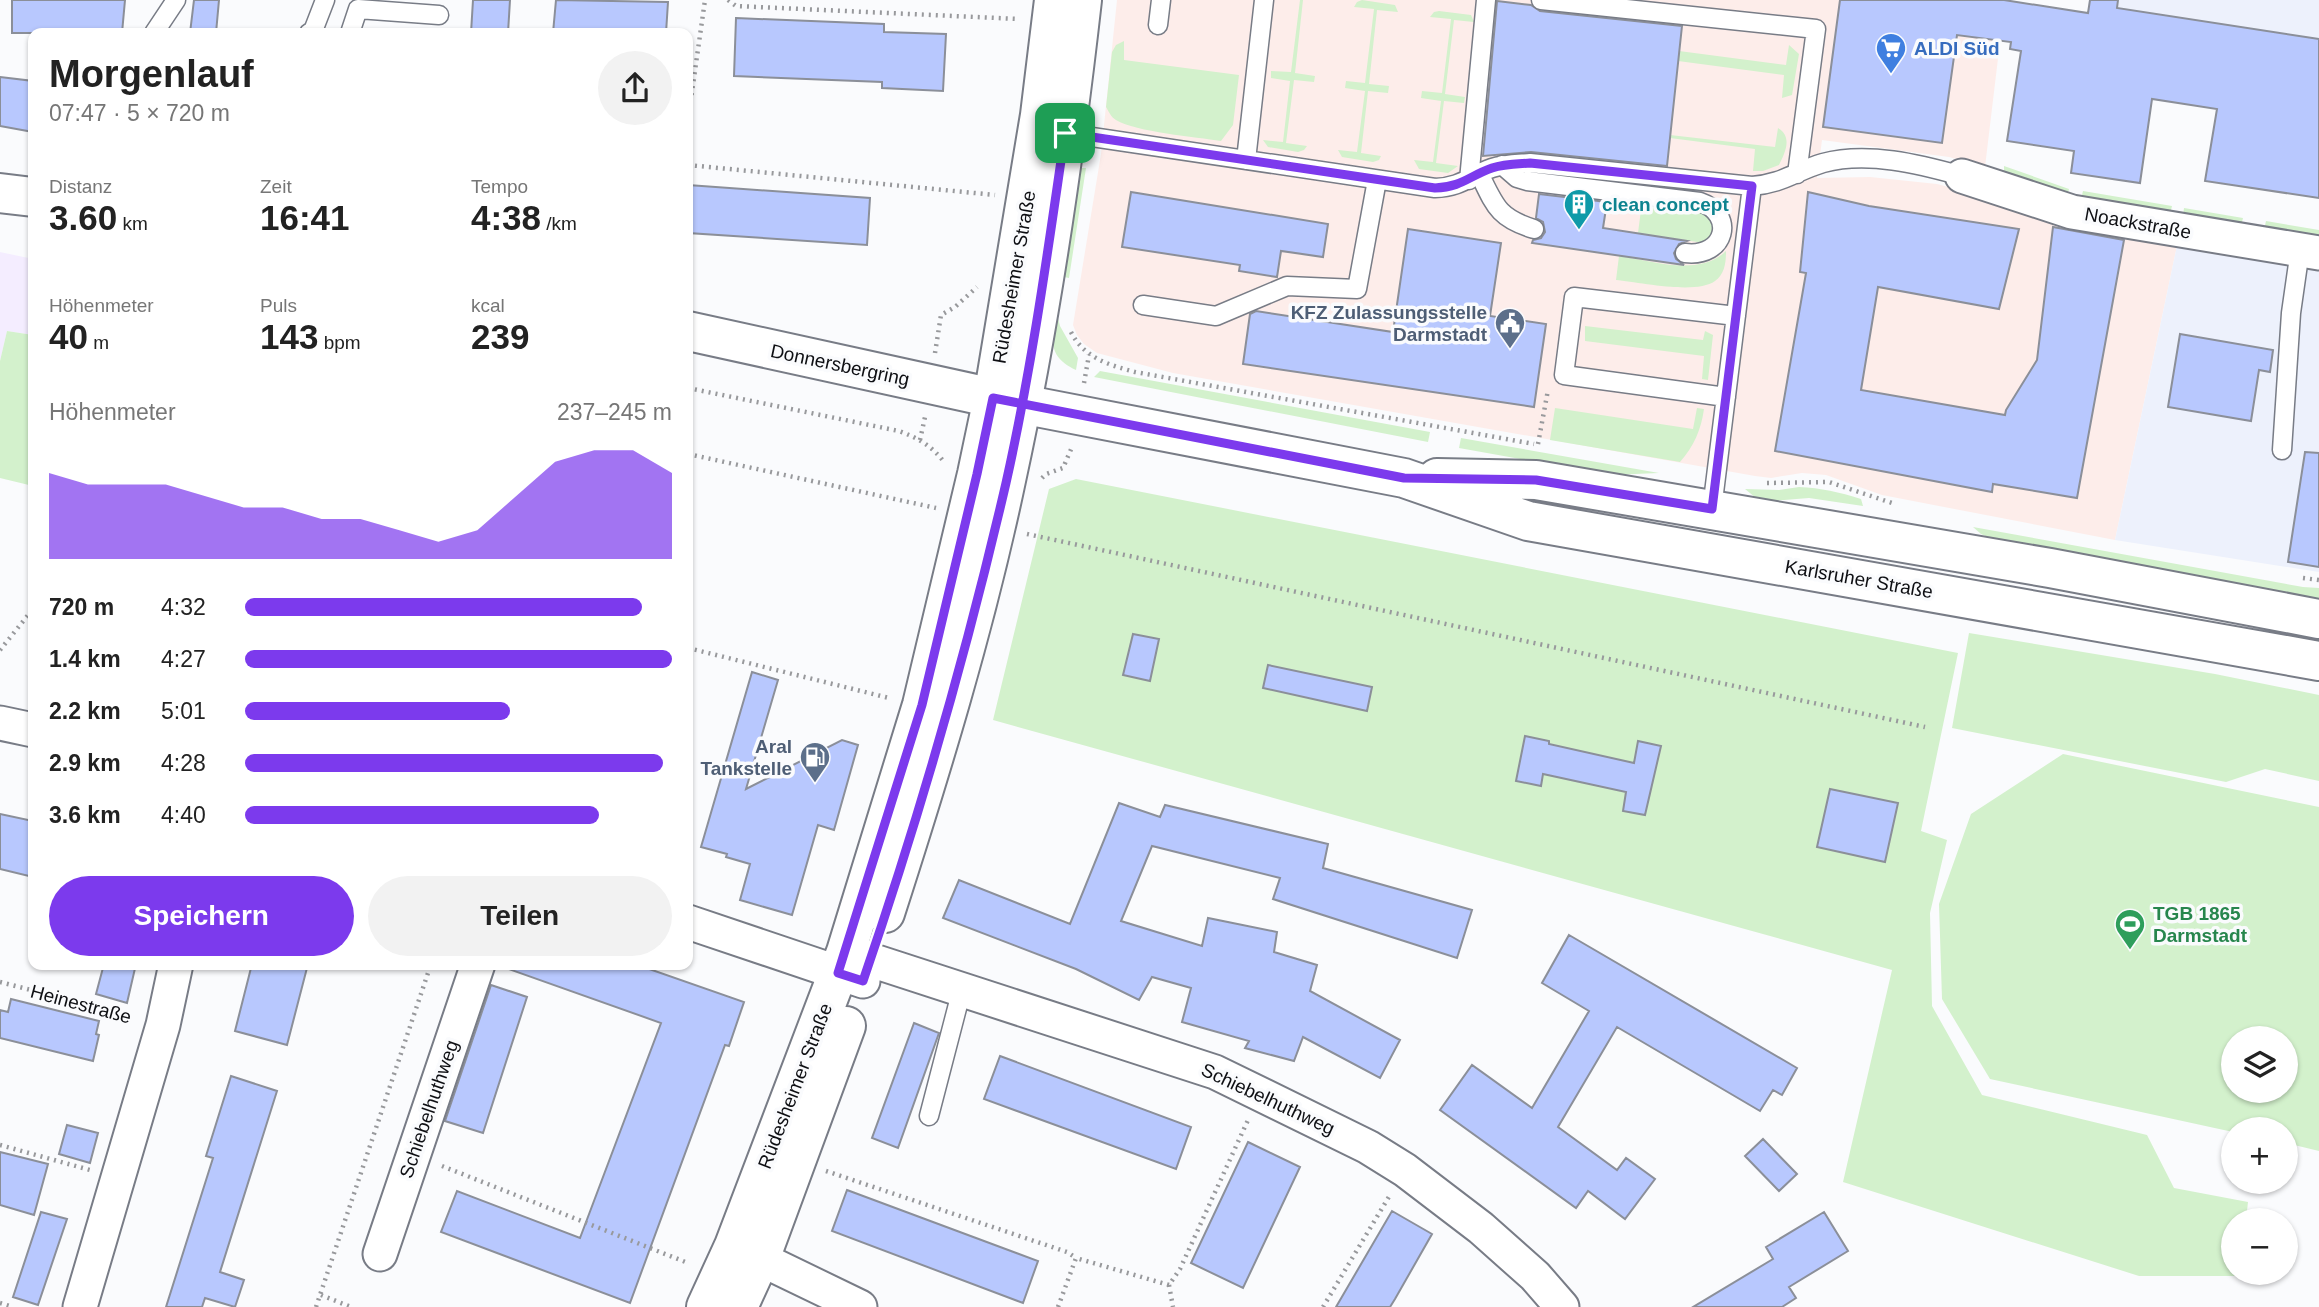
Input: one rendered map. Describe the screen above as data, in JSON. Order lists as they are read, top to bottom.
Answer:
{
  "streets": {
    "main road": ["Rüdesheimer Straße", "Donnersbergring", "Karlsruher Straße"],
    "street": ["Noackstraße", "Schiebelhuthweg"],
    "path": ["Heinestraße"]
  },
  "crossings": [
    ["Rüdesheimer Straße", "Donnersbergring"],
    ["Rüdesheimer Straße", "Karlsruher Straße"],
    ["Rüdesheimer Straße", "Schiebelhuthweg"],
    ["Donnersbergring", "Karlsruher Straße"]
  ],
  "places": {
    "supermarket": ["ALDI Süd"],
    "building": ["clean concept"],
    "public building": ["KFZ Zulassungsstelle Darmstadt"],
    "fuel station": ["Aral Tankstelle"],
    "sports": ["TGB 1865 Darmstadt"]
  },
  "page": {
    "heading": ["Morgenlauf", "07:47 · 5 × 720 m"],
    "stats": [
      ["Distanz", "3.60 km"],
      ["Zeit", "16:41"],
      ["Tempo", "4:38 /km"],
      ["Höhenmeter", "40 m"],
      ["Puls", "143 bpm"],
      ["kcal", "239"]
    ],
    "chart": ["Höhenmeter", "237–245 m"],
    "list": [
      {
        "name": "720 m",
        "note": "4:32"
      },
      {
        "name": "1.4 km",
        "note": "4:27"
      },
      {
        "name": "2.2 km",
        "note": "5:01"
      },
      {
        "name": "2.9 km",
        "note": "4:28"
      },
      {
        "name": "3.6 km",
        "note": "4:40"
      }
    ],
    "buttons": ["Speichern", "Teilen"],
    "map_buttons": ["+", "−"]
  }
}
